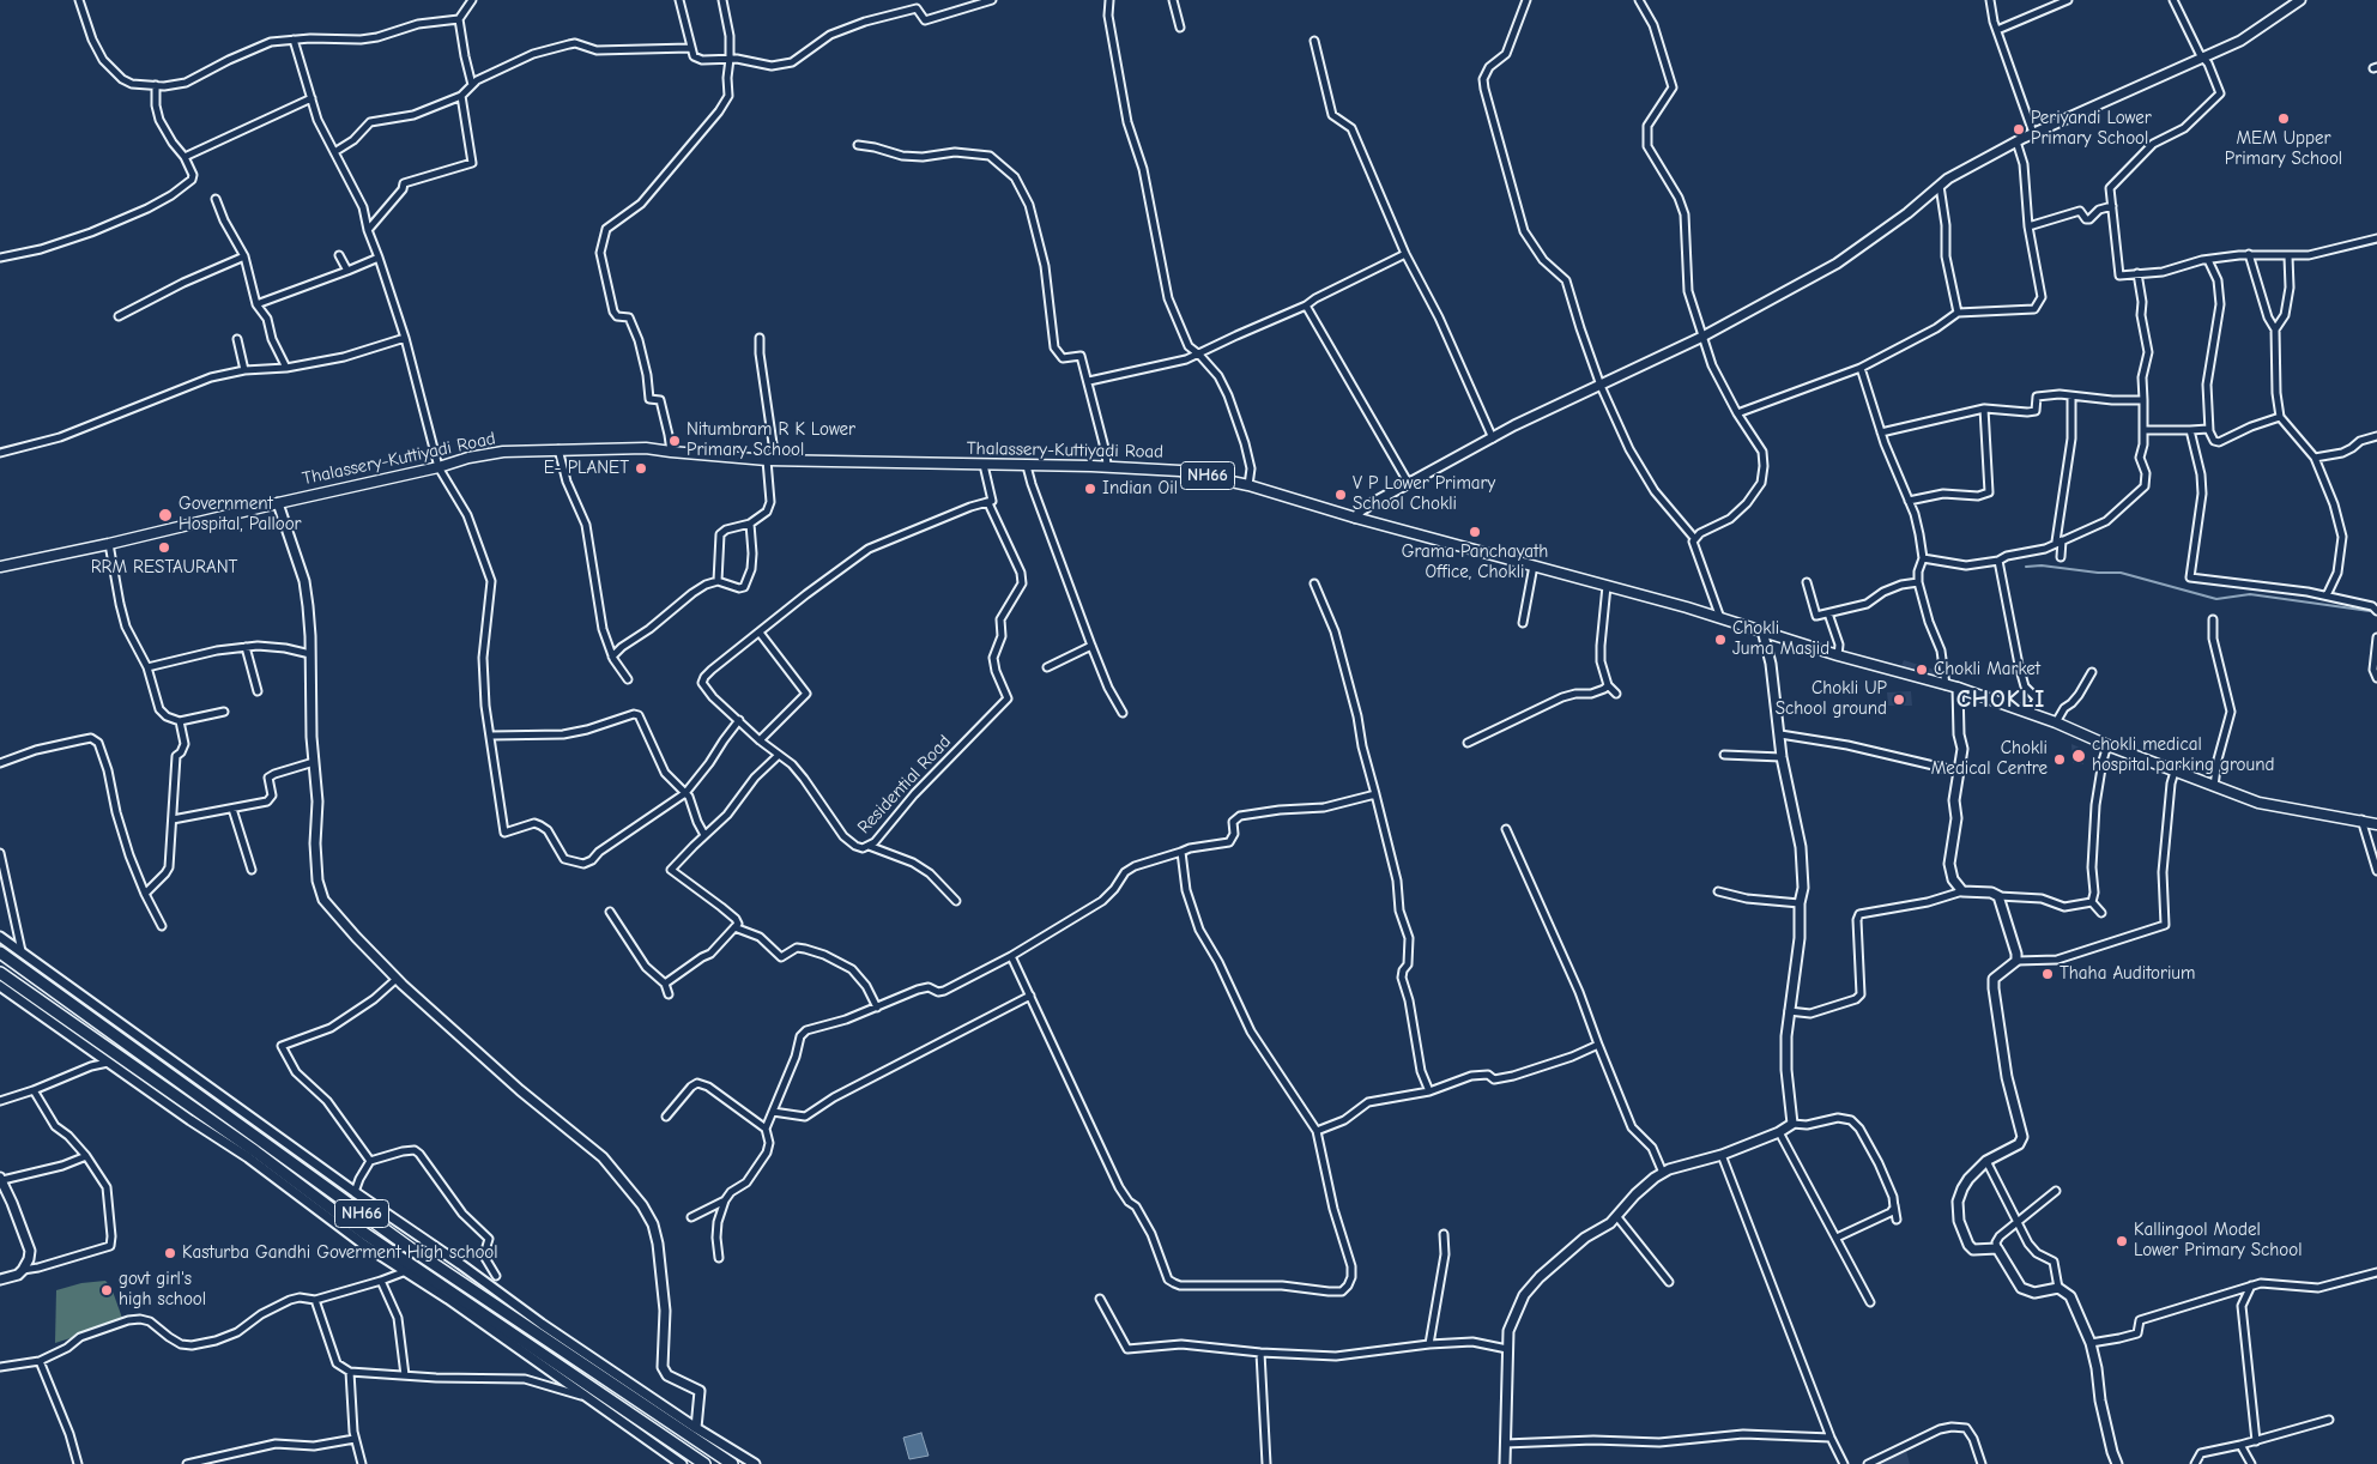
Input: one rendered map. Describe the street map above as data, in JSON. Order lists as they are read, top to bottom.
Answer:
{
  "streets": {
    "highway": ["NH66"],
    "main road": ["Thalassery-Kuttiyadi Road"],
    "street": ["Residential Road"]
  },
  "districts": ["CHOKLI"],
  "places": [
    "MEM Upper Primary School",
    "Periyandi Lower Primary School",
    "Nitumbram R K Lower Primary School",
    "E- PLANET",
    "Indian Oil",
    "V P Lower Primary School Chokli",
    "Government Hospital, Palloor",
    "Grama Panchayath Office, Chokli",
    "RRM RESTAURANT",
    "Chokli Juma Masjid",
    "Chokli Market",
    "Chokli UP School ground",
    "chokli medical hospital parking ground",
    "Chokli Medical Centre",
    "Thaha Auditorium",
    "Kallingool Model Lower Primary School",
    "Kasturba Gandhi Goverment High school",
    "govt girl's high school"
  ]
}
